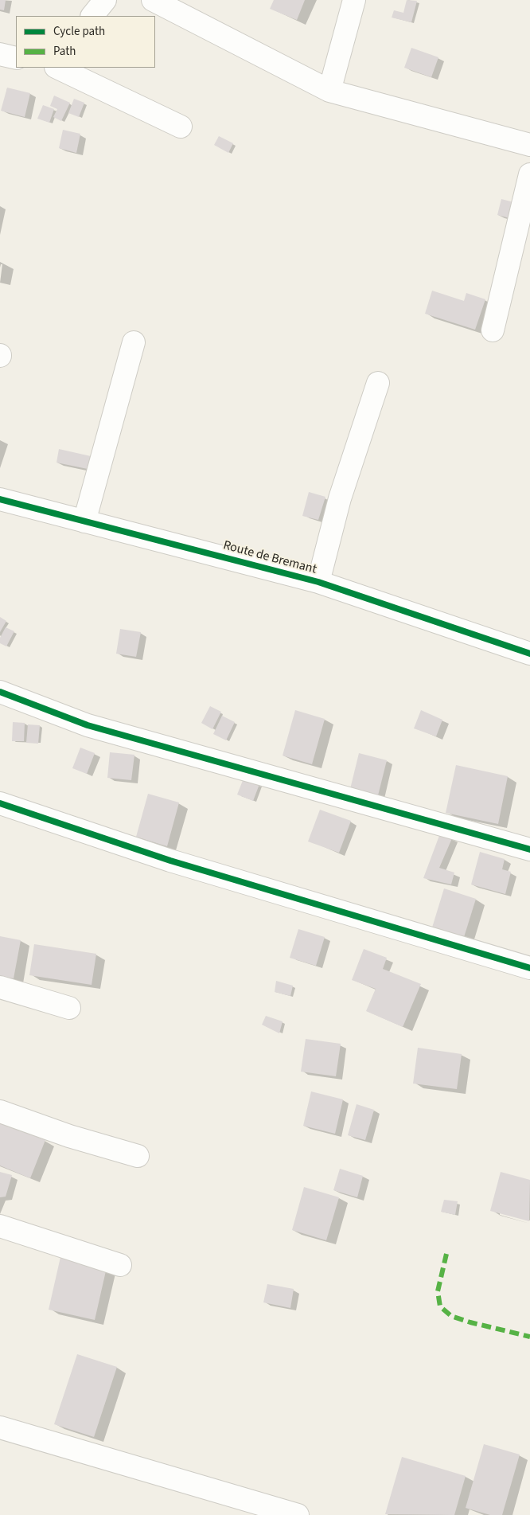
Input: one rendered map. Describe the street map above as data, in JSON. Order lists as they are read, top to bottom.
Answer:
{
  "streets": {
    "street": ["Route de Bremant"]
  },
  "legend": ["Cycle path", "Path"]
}
